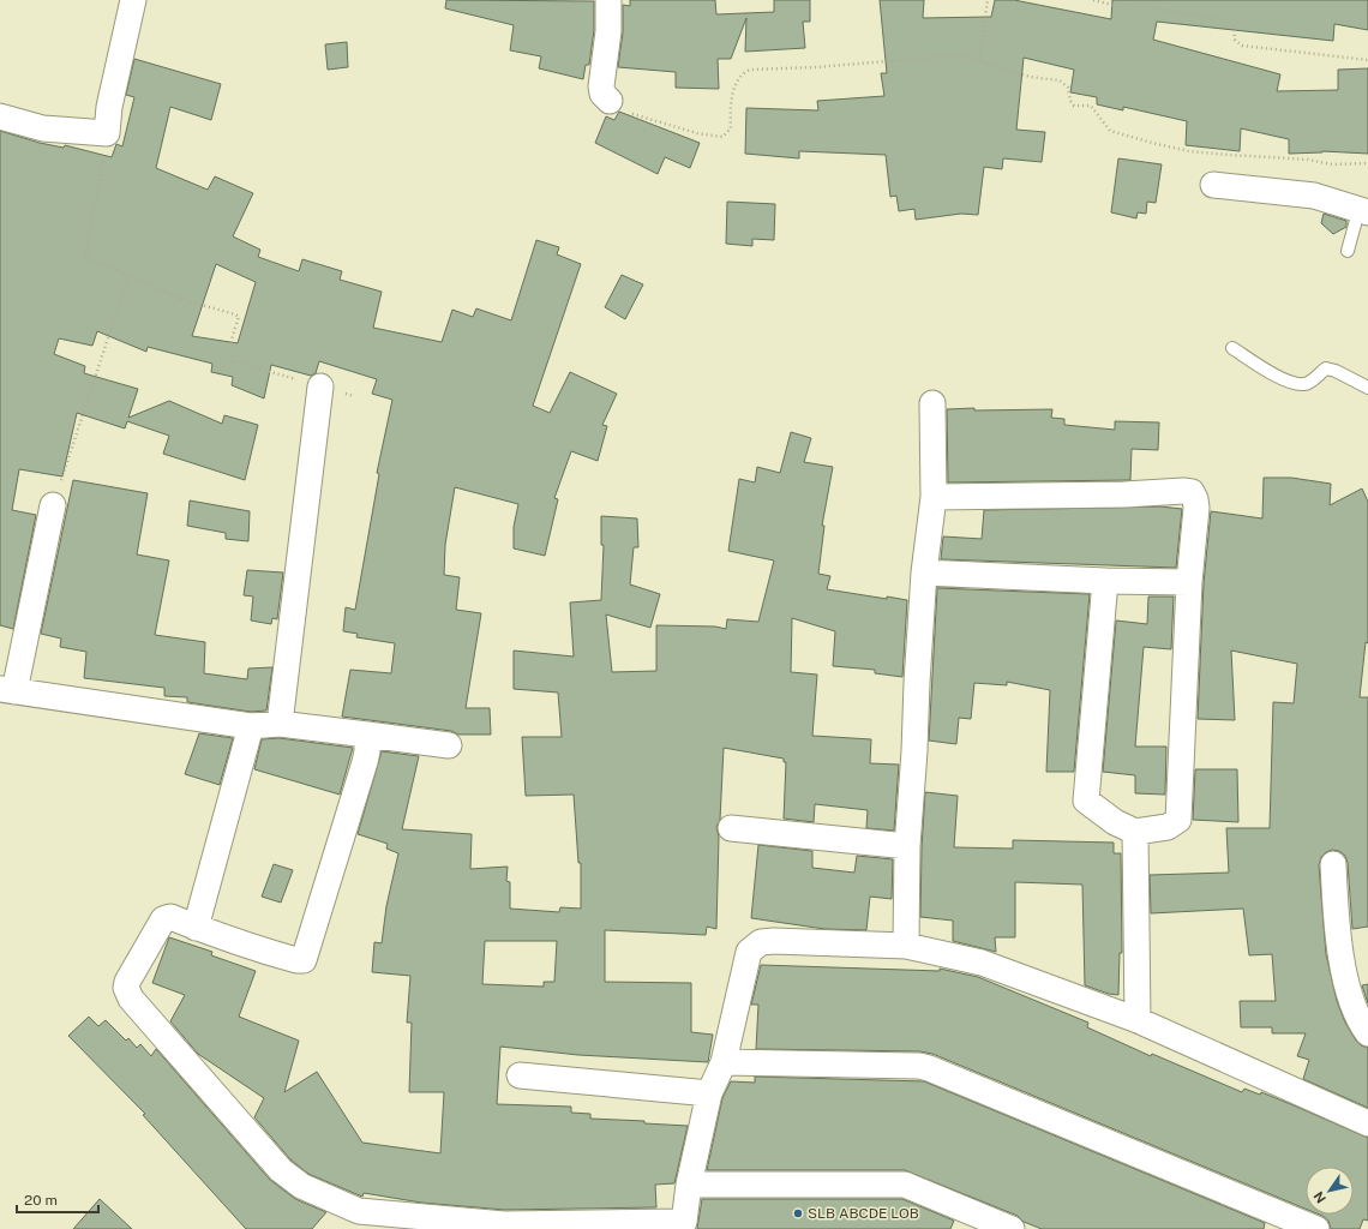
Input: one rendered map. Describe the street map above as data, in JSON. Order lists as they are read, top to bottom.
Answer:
{
  "places": ["SLB ABCDE LOB"],
  "scale_bar": "20 m",
  "north": "bottom left"
}
